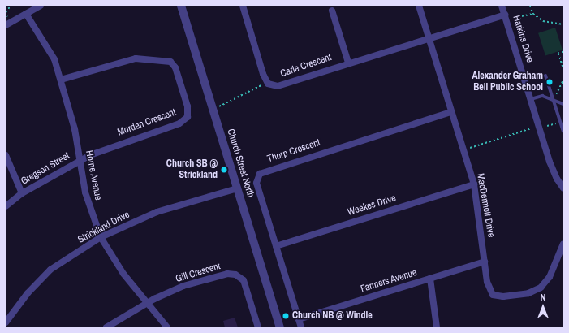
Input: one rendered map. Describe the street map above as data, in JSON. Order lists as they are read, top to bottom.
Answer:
{
  "streets": {
    "street": [
      "Harkins Drive",
      "Carle Crescent",
      "Morden Crescent",
      "Thorp Crescent",
      "Church Street North",
      "Gregson Street",
      "Horne Avenue",
      "Weekes Drive",
      "MacDermott Drive",
      "Strickland Drive",
      "Gill Crescent",
      "Farmers Avenue"
    ]
  },
  "crossings": [
    ["Harkins Drive", "Carle Crescent"],
    ["Carle Crescent", "MacDermott Drive"],
    ["Morden Crescent", "Gregson Street"],
    ["Morden Crescent", "Horne Avenue"],
    ["Thorp Crescent", "Weekes Drive"],
    ["Thorp Crescent", "MacDermott Drive"],
    ["Thorp Crescent", "Farmers Avenue"],
    ["Church Street North", "Strickland Drive"],
    ["Gregson Street", "Horne Avenue"],
    ["Horne Avenue", "Strickland Drive"],
    ["Horne Avenue", "Gill Crescent"],
    ["Weekes Drive", "MacDermott Drive"],
    ["MacDermott Drive", "Farmers Avenue"]
  ],
  "places": ["Alexander Graham Bell Public School", "Church SB @ Strickland", "Church NB @ Windle"],
  "north": "top"
}
